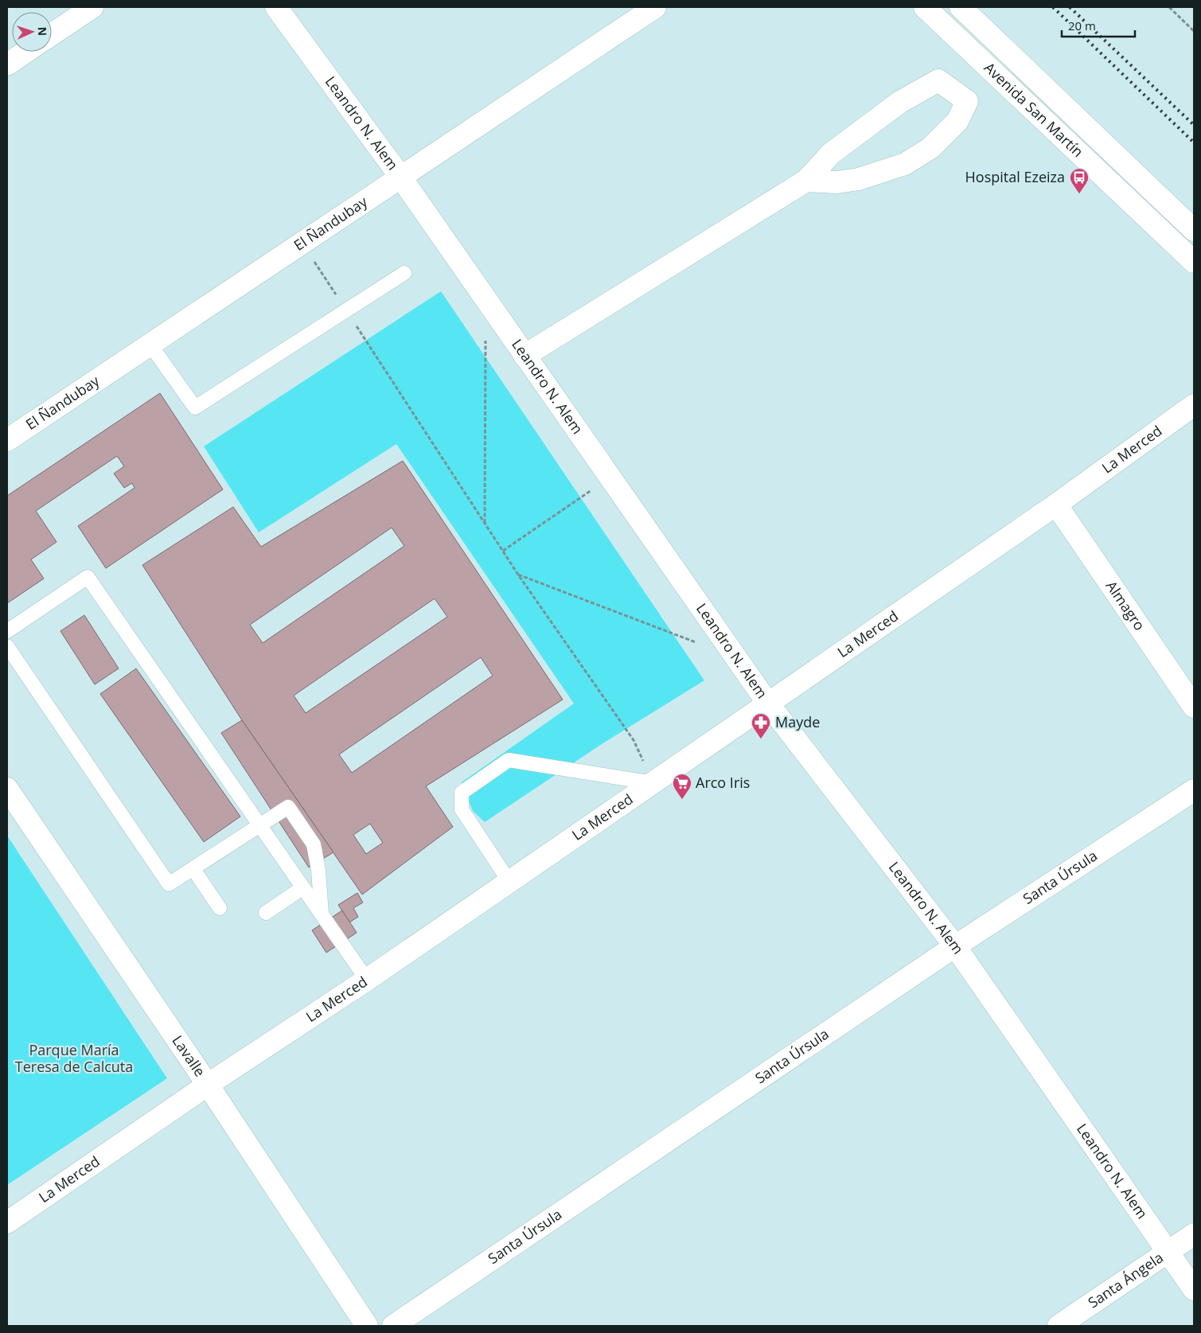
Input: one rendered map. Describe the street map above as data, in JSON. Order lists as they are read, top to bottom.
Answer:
{
  "streets": {
    "street": [
      "Avenida San Martín",
      "Leandro N. Alem",
      "El Ñandubay",
      "La Merced",
      "Almagro",
      "Santa Úrsula",
      "Lavalle",
      "Santa Ángela"
    ]
  },
  "crossings": [
    ["Leandro N. Alem", "El Ñandubay"],
    ["Leandro N. Alem", "La Merced"],
    ["Leandro N. Alem", "Santa Úrsula"],
    ["Leandro N. Alem", "Santa Ángela"],
    ["La Merced", "Almagro"],
    ["La Merced", "Lavalle"]
  ],
  "parks": ["Parque María Teresa de Calcuta"],
  "places": {
    "bus stop": ["Hospital Ezeiza"],
    "pharmacy": ["Mayde"],
    "supermarket": ["Arco Iris"]
  },
  "scale_bar": "20 m",
  "north": "right"
}
